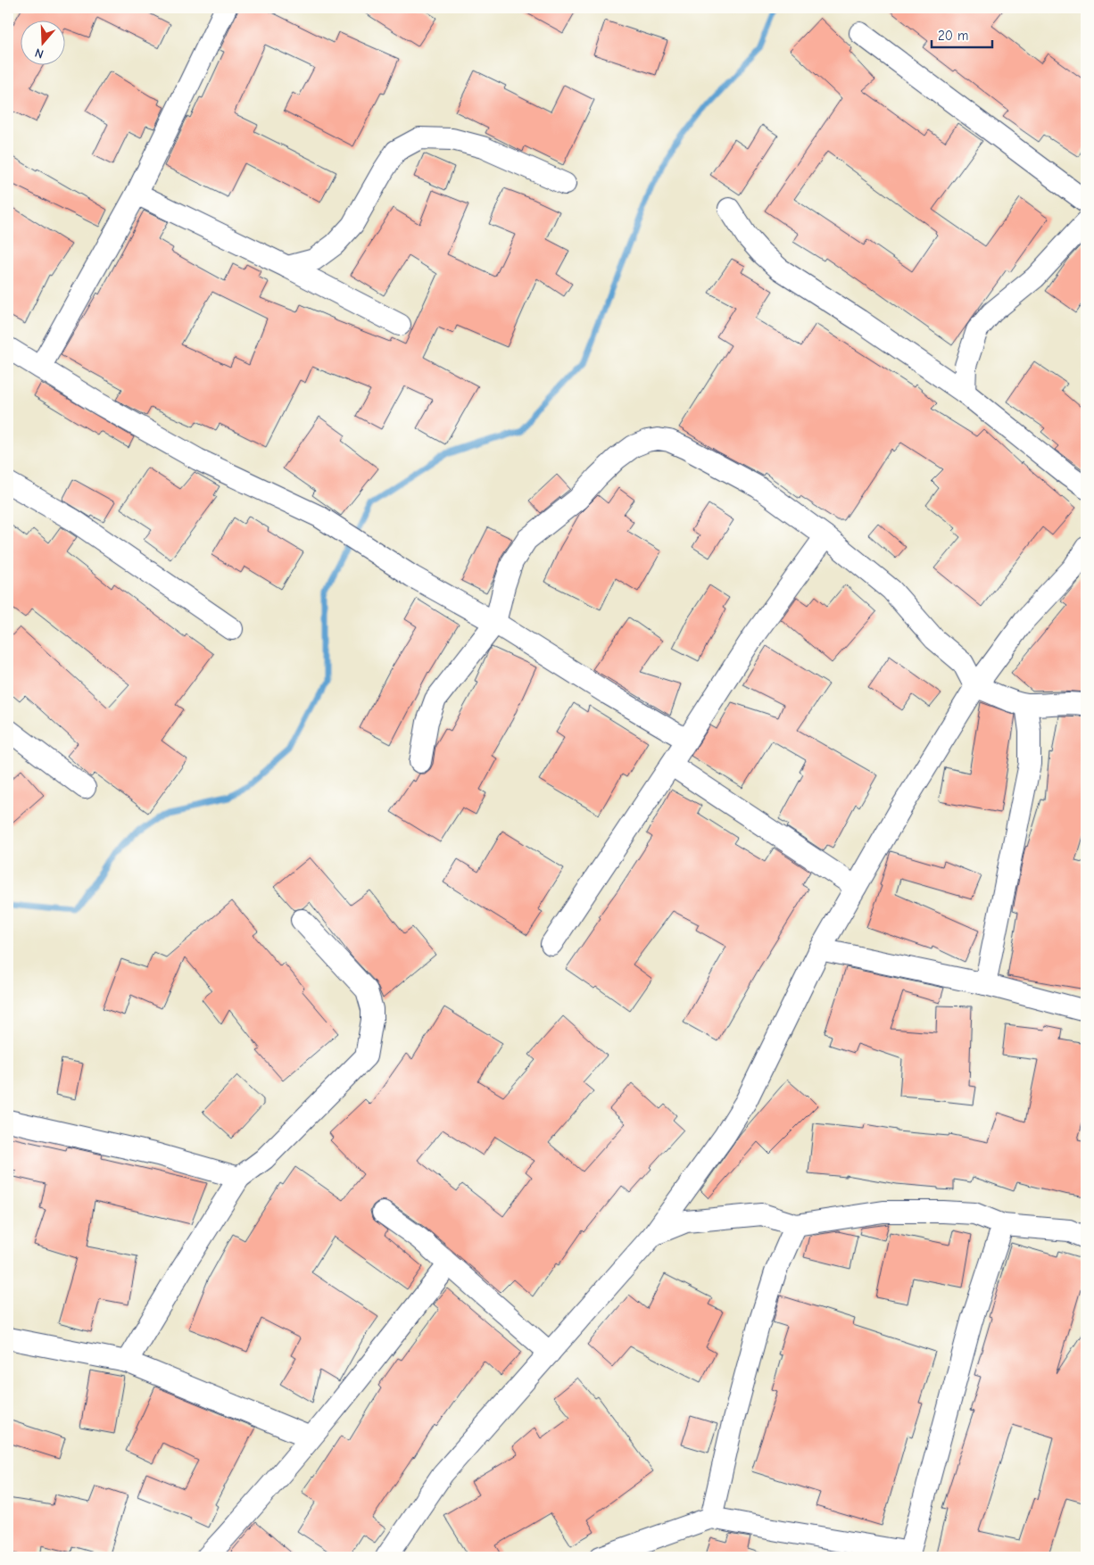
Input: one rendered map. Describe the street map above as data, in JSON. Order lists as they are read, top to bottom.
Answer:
{
  "scale_bar": "20 m",
  "north": "bottom"
}
